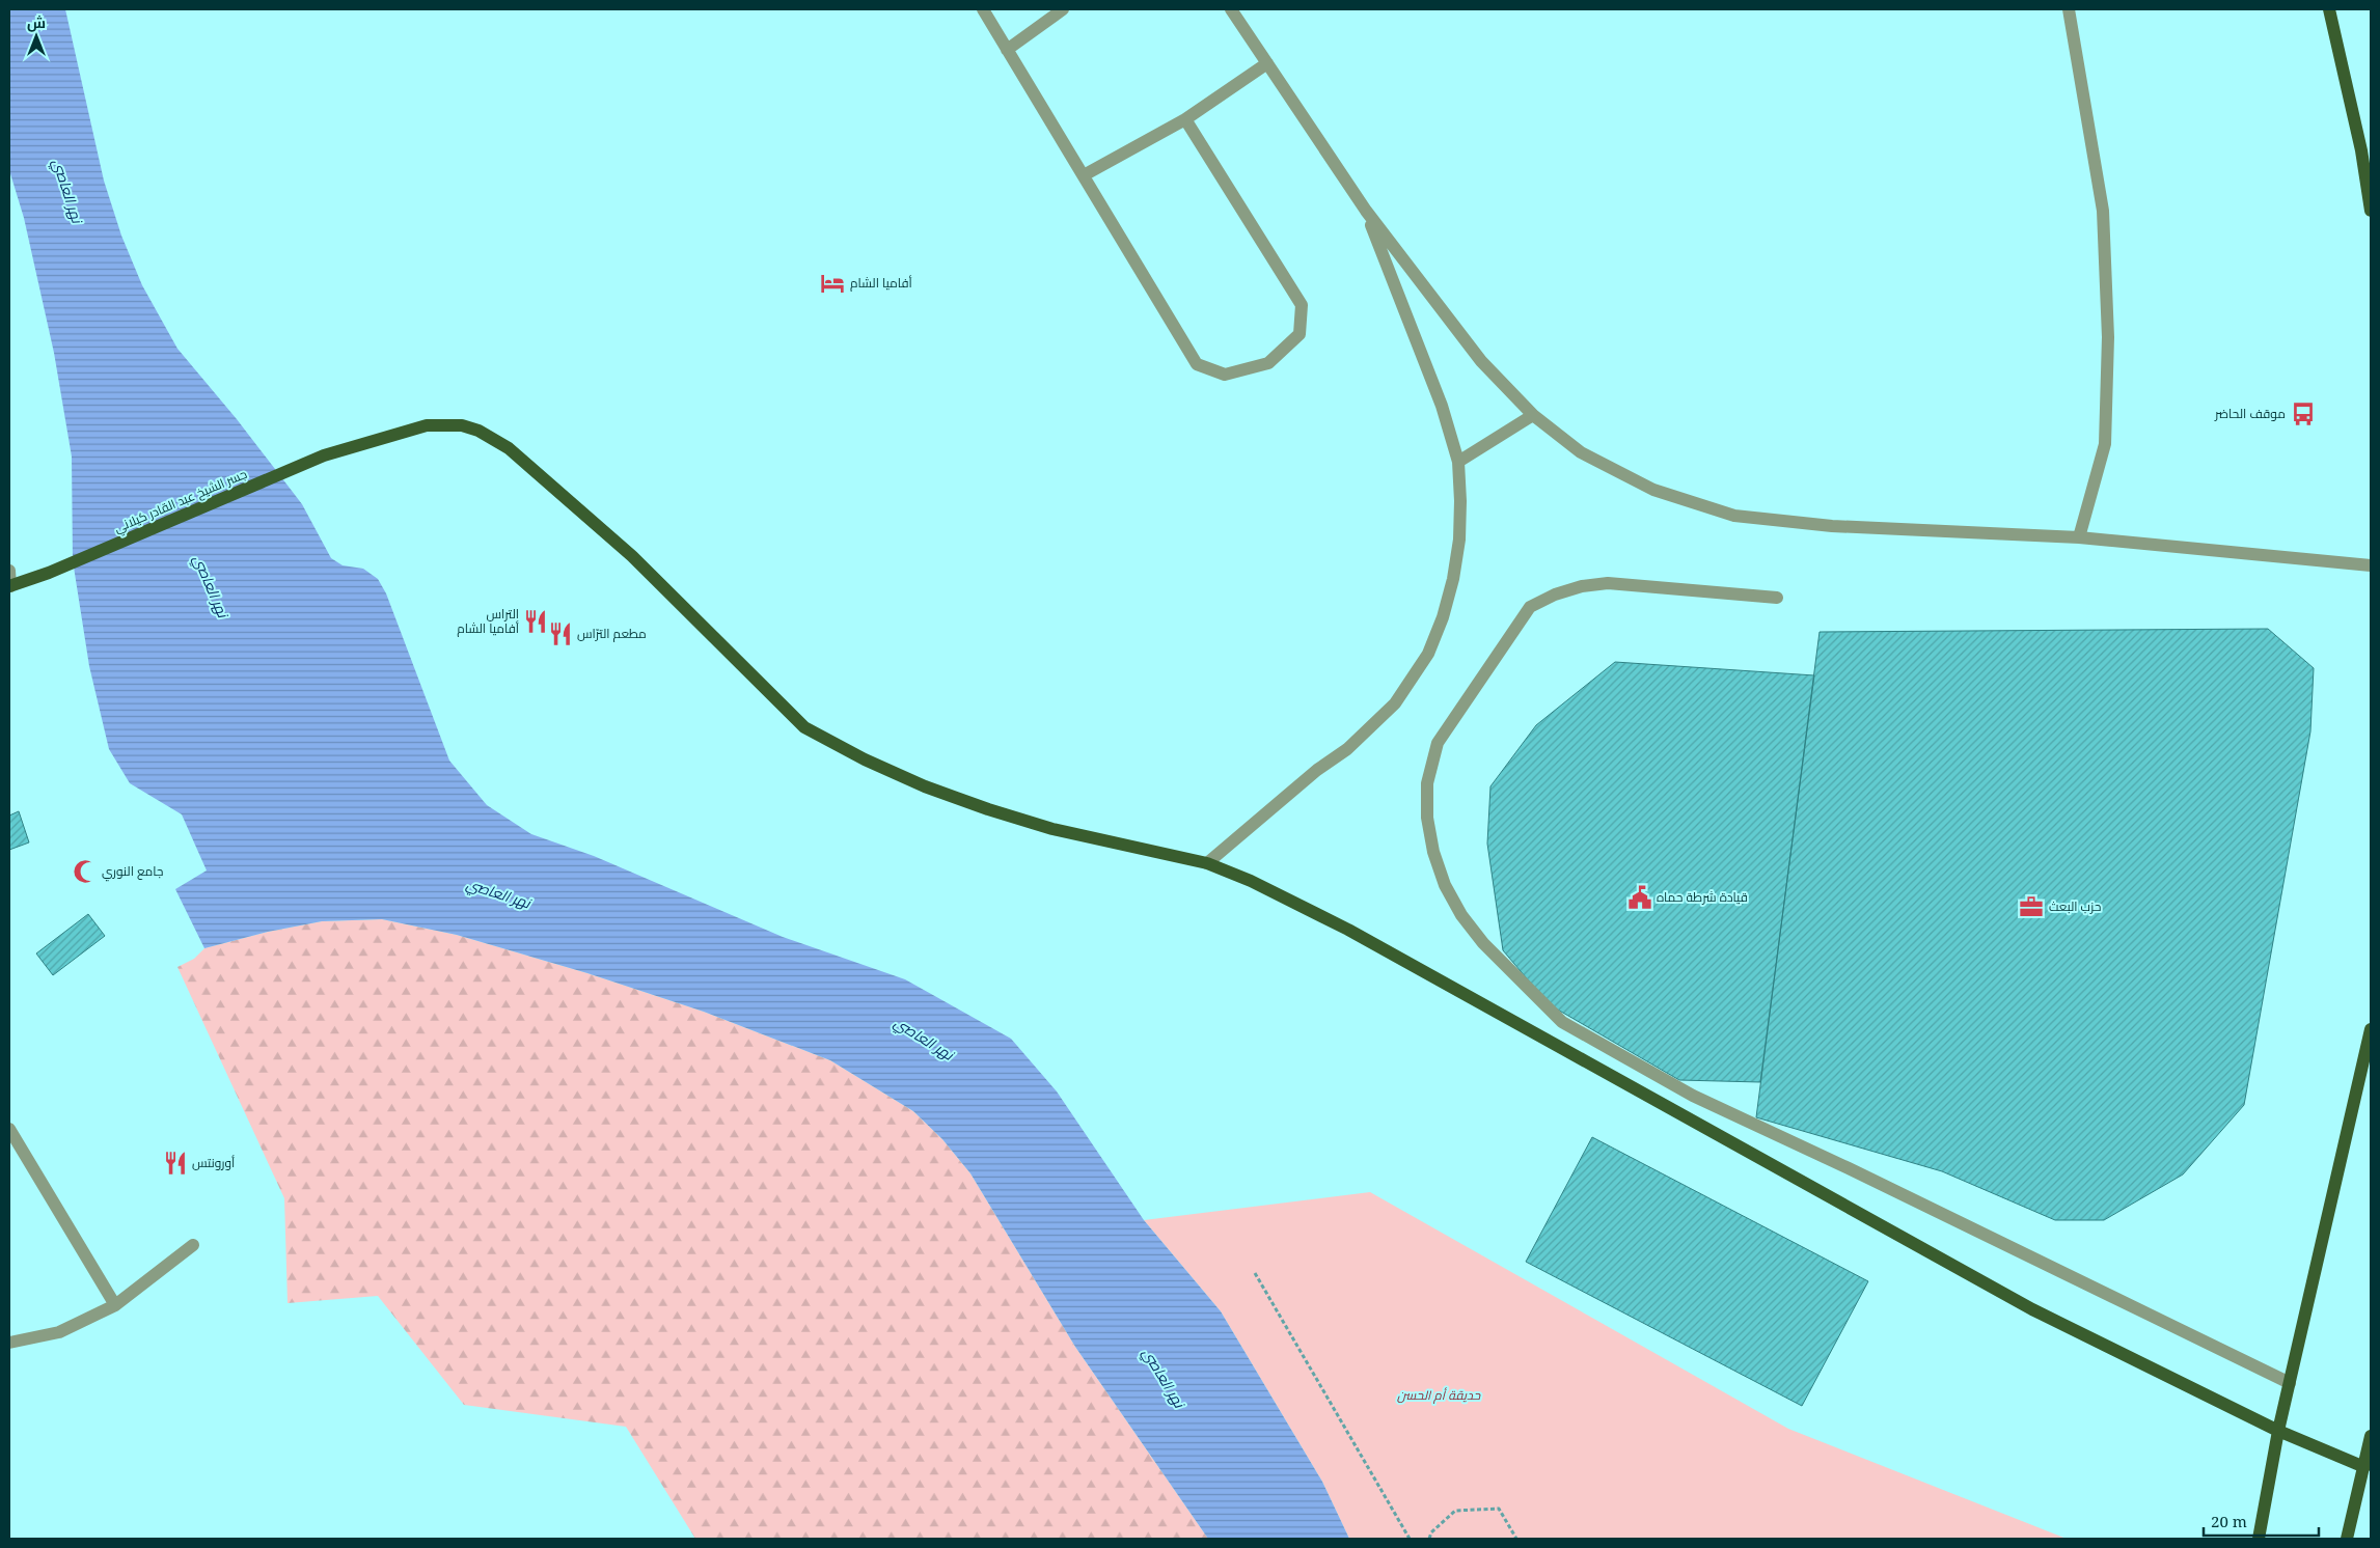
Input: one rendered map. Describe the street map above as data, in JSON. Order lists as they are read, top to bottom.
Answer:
{
  "streets": {
    "main road": ["جسر الشيخ عبد القادر كيلاني"]
  },
  "water": ["نهر العاصي"],
  "parks": ["حديقة أم الحسن"],
  "places": {
    "hotel": ["أفاميا الشام"],
    "bus stop": ["موقف الحاضر"],
    "restaurant": ["التراس أفاميا الشام", "مطعم الترّاس", "أورونتس"],
    "mosque": ["جامع النوري"],
    "public building": ["قيادة شرطة حماه"],
    "office": ["حزب البعث"]
  },
  "scale_bar": "20 m",
  "north": "top"
}
